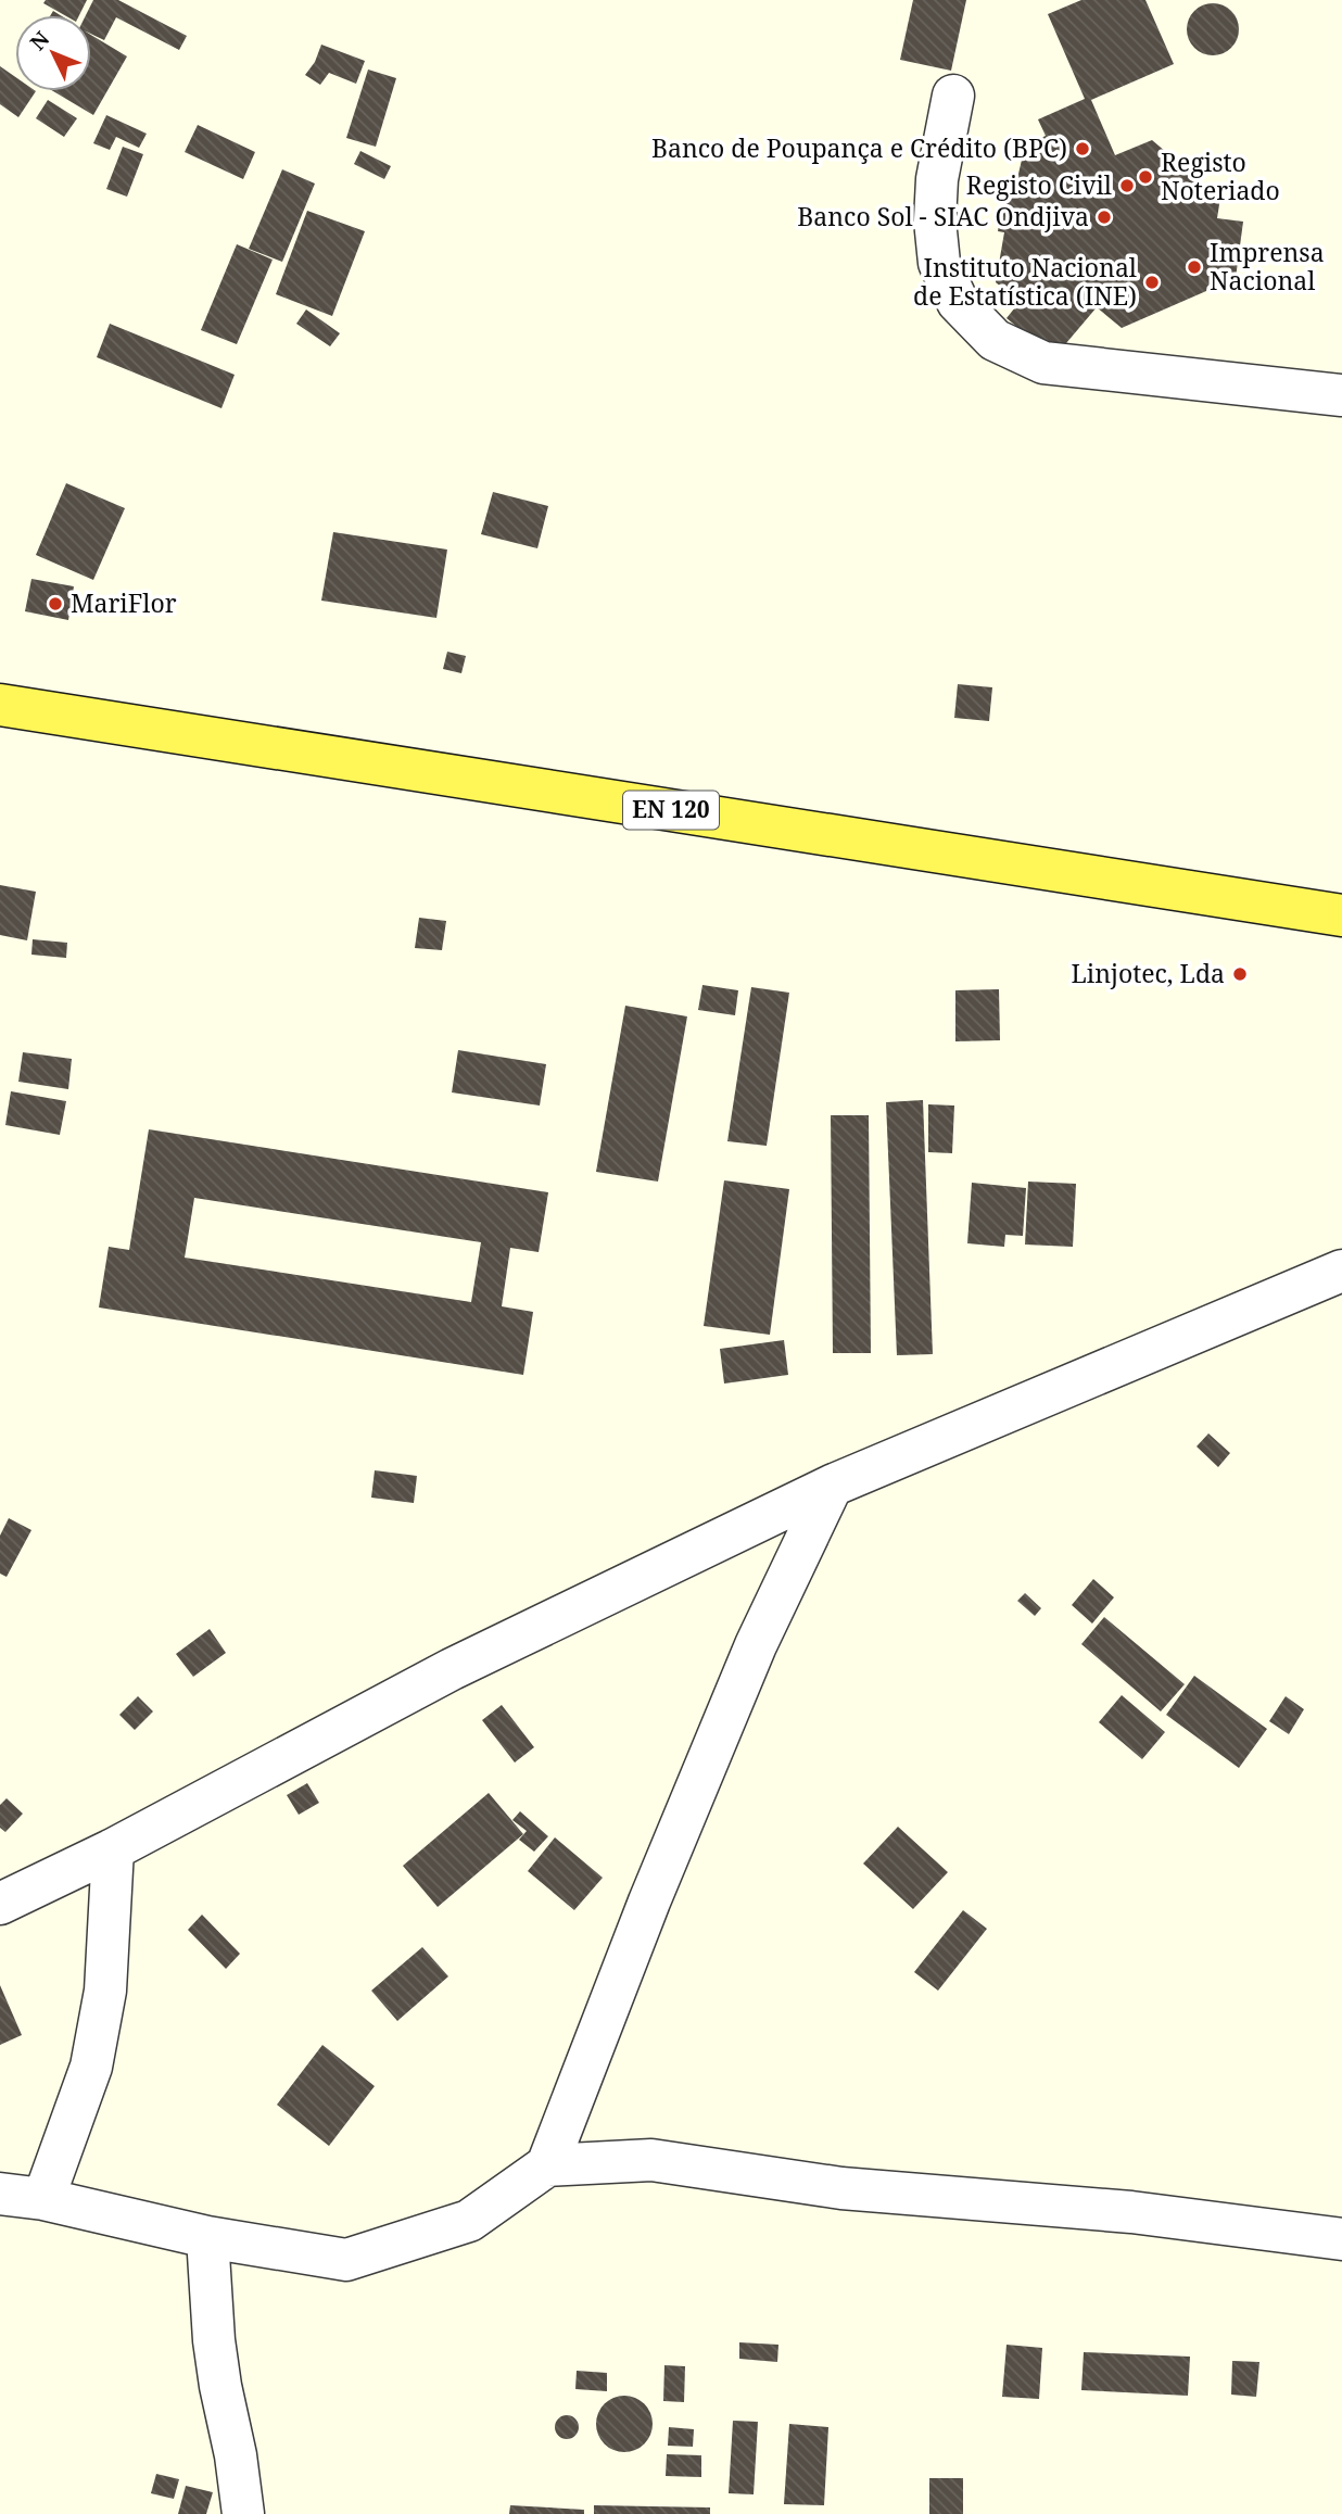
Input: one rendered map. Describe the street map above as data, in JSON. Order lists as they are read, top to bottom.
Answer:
{
  "streets": {
    "main road": ["EN 120"]
  },
  "places": [
    "Banco de Poupança e Crédito (BPC)",
    "Registo Noteriado",
    "Registo Civil",
    "Banco Sol - SIAC Ondjiva",
    "Imprensa Nacional",
    "Instituto Nacional de Estatística (INE)",
    "MariFlor",
    "Linjotec, Lda"
  ],
  "north": "top left"
}
